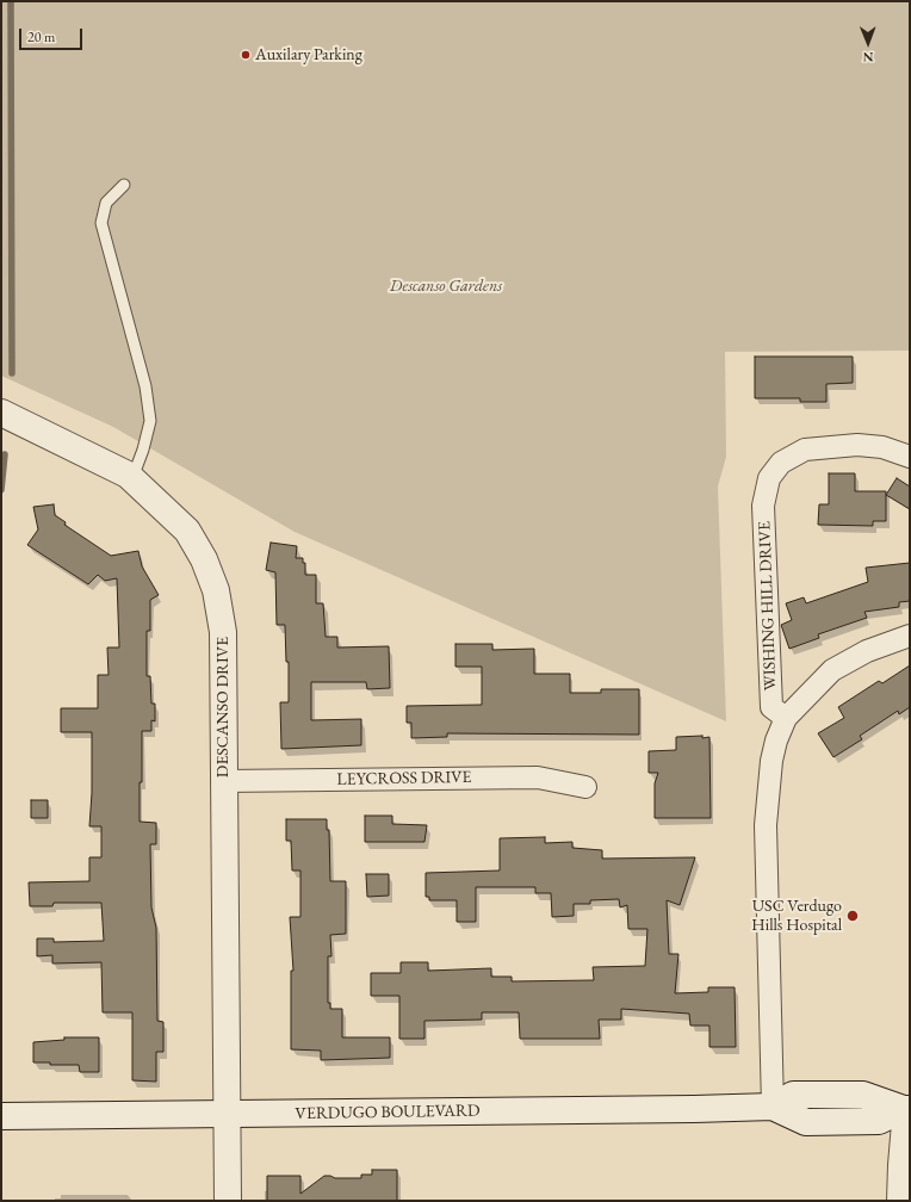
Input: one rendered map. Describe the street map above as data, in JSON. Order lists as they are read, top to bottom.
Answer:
{
  "streets": {
    "main road": ["DESCANSO DRIVE", "VERDUGO BOULEVARD"],
    "street": ["WISHING HILL DRIVE", "LEYCROSS DRIVE"]
  },
  "crossings": [
    ["DESCANSO DRIVE", "LEYCROSS DRIVE"],
    ["DESCANSO DRIVE", "VERDUGO BOULEVARD"]
  ],
  "parks": ["Descanso Gardens"],
  "places": ["Auxilary Parking", "USC Verdugo Hills Hospital"],
  "scale_bar": "20 m",
  "north": "bottom"
}
